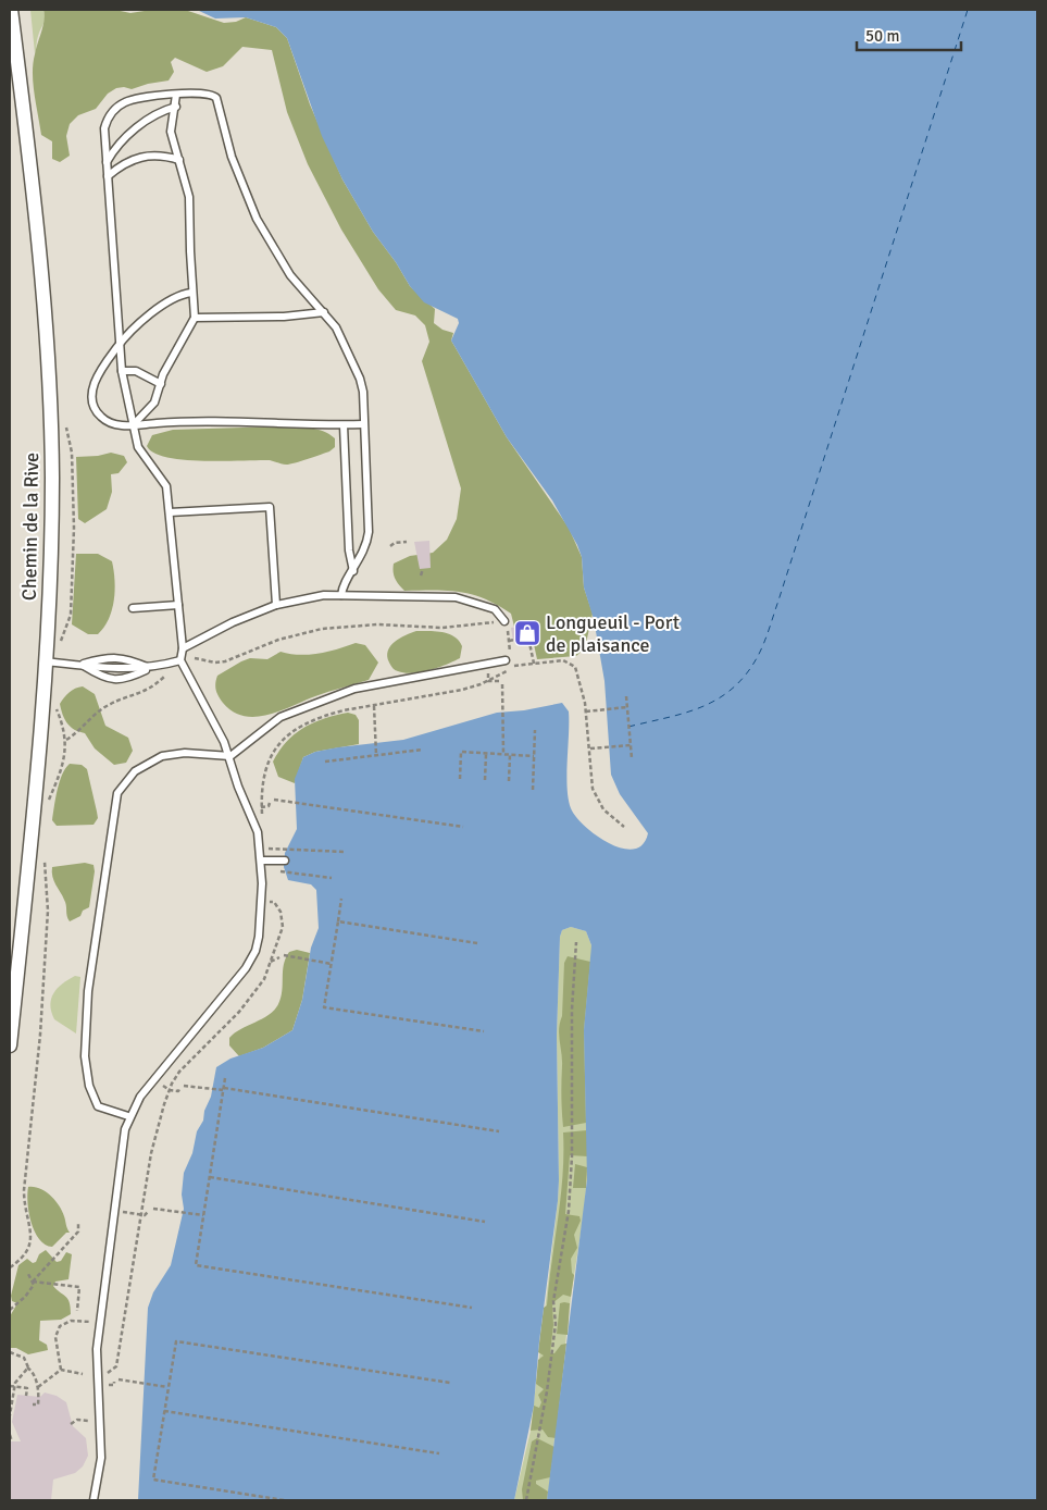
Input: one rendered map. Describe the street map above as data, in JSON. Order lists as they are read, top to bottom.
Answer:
{
  "streets": {
    "street": ["Chemin de la Rive"]
  },
  "places": {
    "shop": ["Longueuil - Port de plaisance"]
  },
  "scale_bar": "50 m"
}
